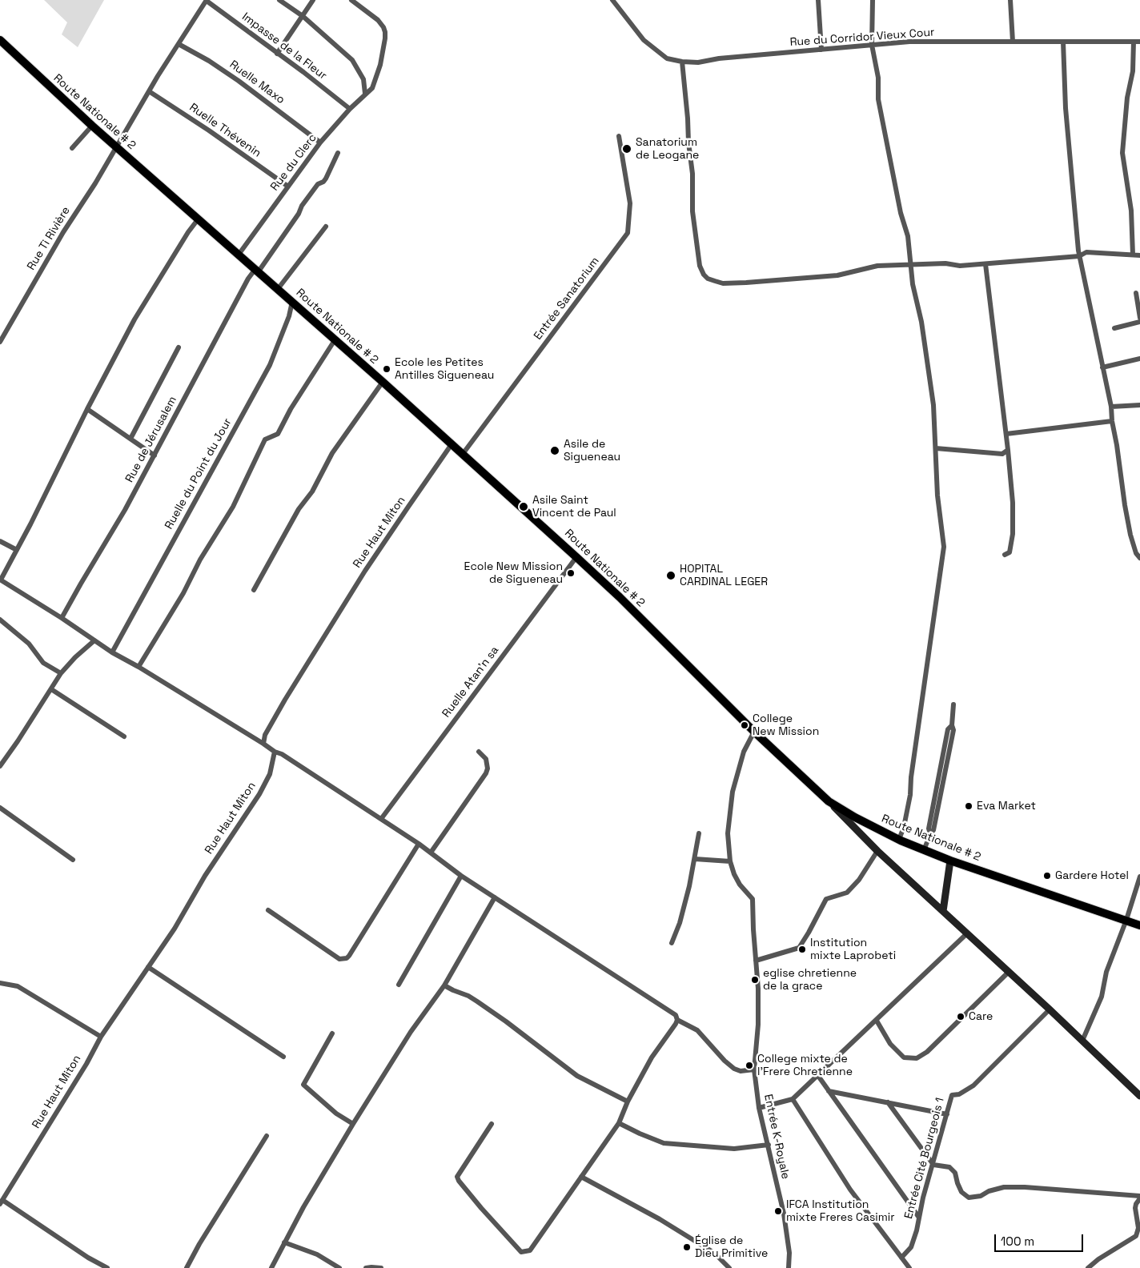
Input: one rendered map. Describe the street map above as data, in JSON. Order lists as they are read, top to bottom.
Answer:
{
  "streets": {
    "main road": ["Route Nationale # 2"],
    "street": [
      "Rue du Corridor Vieux Cour",
      "Impasse de la Fleur",
      "Ruelle Maxo",
      "Ruelle Thévenin",
      "Rue du Clerc",
      "Rue Ti Rivière",
      "Entrée Sanatorium",
      "Rue de Jérusalem",
      "Ruelle du Point du Jour",
      "Rue Haut Miton",
      "Ruelle Atan'n sa",
      "Entrée K-Royale",
      "Entrée Cité Bourgeois 1"
    ]
  },
  "crossings": [
    ["Impasse de la Fleur", "Rue du Clerc"],
    ["Impasse de la Fleur", "Rue Ti Rivière"],
    ["Ruelle Maxo", "Rue du Clerc"],
    ["Ruelle Maxo", "Rue Ti Rivière"],
    ["Route Nationale # 2", "Rue du Clerc"],
    ["Route Nationale # 2", "Rue Ti Rivière"],
    ["Route Nationale # 2", "Entrée Sanatorium"],
    ["Route Nationale # 2", "Rue de Jérusalem"],
    ["Route Nationale # 2", "Ruelle du Point du Jour"],
    ["Route Nationale # 2", "Rue Haut Miton"],
    ["Route Nationale # 2", "Ruelle Atan'n sa"],
    ["Route Nationale # 2", "Entrée K-Royale"],
    ["Ruelle Thévenin", "Rue du Clerc"],
    ["Ruelle Thévenin", "Rue Ti Rivière"]
  ],
  "places": [
    "Sanatorium de Leogane",
    "Ecole les Petites Antilles Sigueneau",
    "Asile de Sigueneau",
    "Asile Saint Vincent de Paul",
    "Ecole New Mission de Sigueneau",
    "HOPITAL CARDINAL LEGER",
    "College New Mission",
    "Eva Market",
    "Gardere Hotel",
    "Institution mixte Laprobeti",
    "eglise chretienne de la grace",
    "Care",
    "College mixte de l'Frere Chretienne",
    "IFCA Institution mixte Freres Casimir",
    "Église de Dieu Primitive"
  ],
  "scale_bar": "100 m"
}
